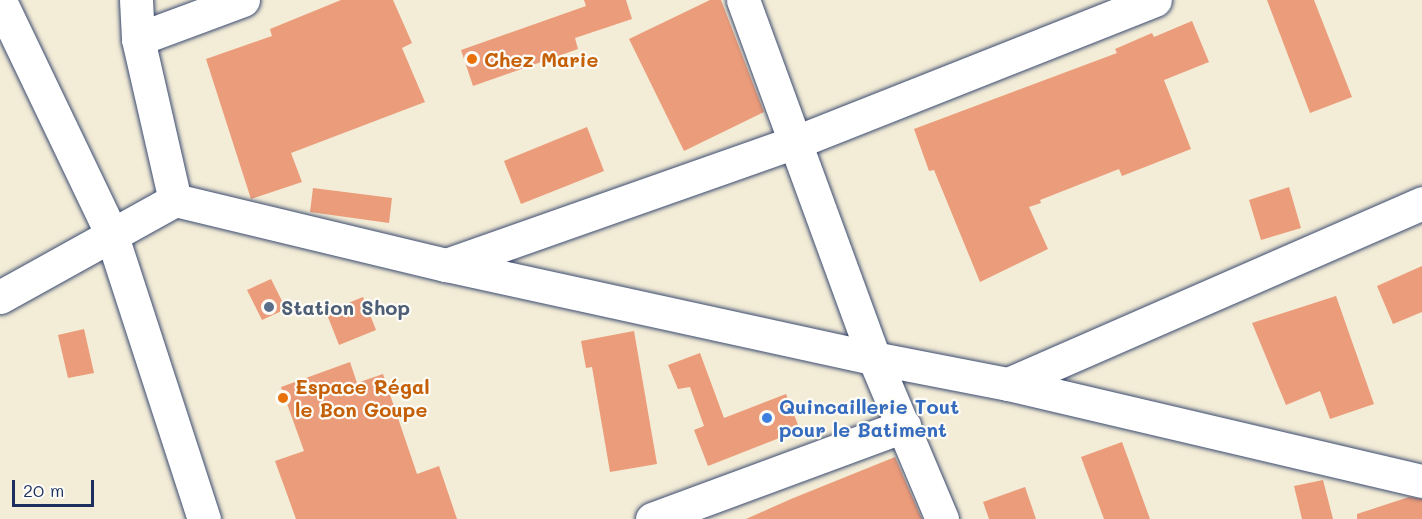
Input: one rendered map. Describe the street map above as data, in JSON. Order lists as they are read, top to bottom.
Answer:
{
  "places": [
    "Chez Marie",
    "Station Shop",
    "Espace Régal le Bon Goupe",
    "Quincaillerie Tout pour le Batiment"
  ],
  "scale_bar": "20 m"
}
